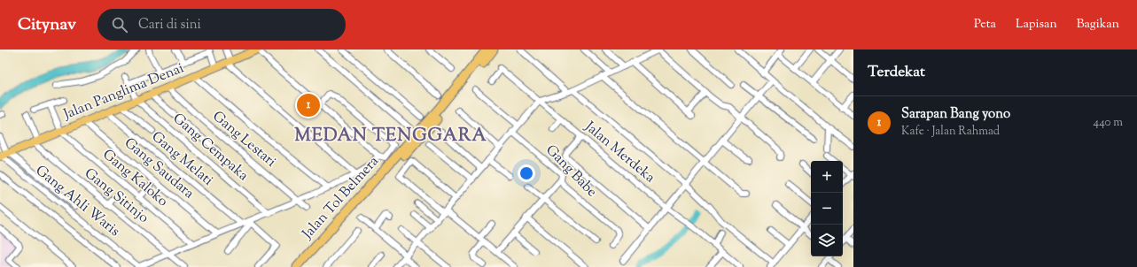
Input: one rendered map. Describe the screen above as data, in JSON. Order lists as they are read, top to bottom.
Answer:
{
  "streets": {
    "highway": ["Jalan Tol Belmera"],
    "main road": ["Jalan Panglima Denai"],
    "street": [
      "Gang Lestari",
      "Gang Cempaka",
      "Jalan Merdeka",
      "Gang Melati",
      "Gang Saudara",
      "Gang Babe",
      "Gang Kaloko",
      "Gang Sitinjo",
      "Gang Ahli Waris"
    ]
  },
  "crossings": [
    ["Jalan Panglima Denai", "Gang Lestari"],
    ["Jalan Panglima Denai", "Gang Cempaka"],
    ["Jalan Panglima Denai", "Gang Melati"],
    ["Jalan Panglima Denai", "Gang Saudara"],
    ["Jalan Panglima Denai", "Gang Kaloko"],
    ["Jalan Panglima Denai", "Gang Sitinjo"],
    ["Jalan Panglima Denai", "Gang Ahli Waris"]
  ],
  "districts": ["MEDAN TENGGARA"],
  "page": {
    "header": "Citynav",
    "search": "Cari di sini",
    "nav": ["Peta", "Lapisan", "Bagikan"],
    "heading": "Terdekat",
    "pins": "1",
    "list": [
      {
        "mark": "1",
        "name": "Sarapan Bang yono",
        "note": "Kafe · Jalan Rahmad",
        "value": "440 m"
      }
    ],
    "map_buttons": ["+", "−"]
  }
}
